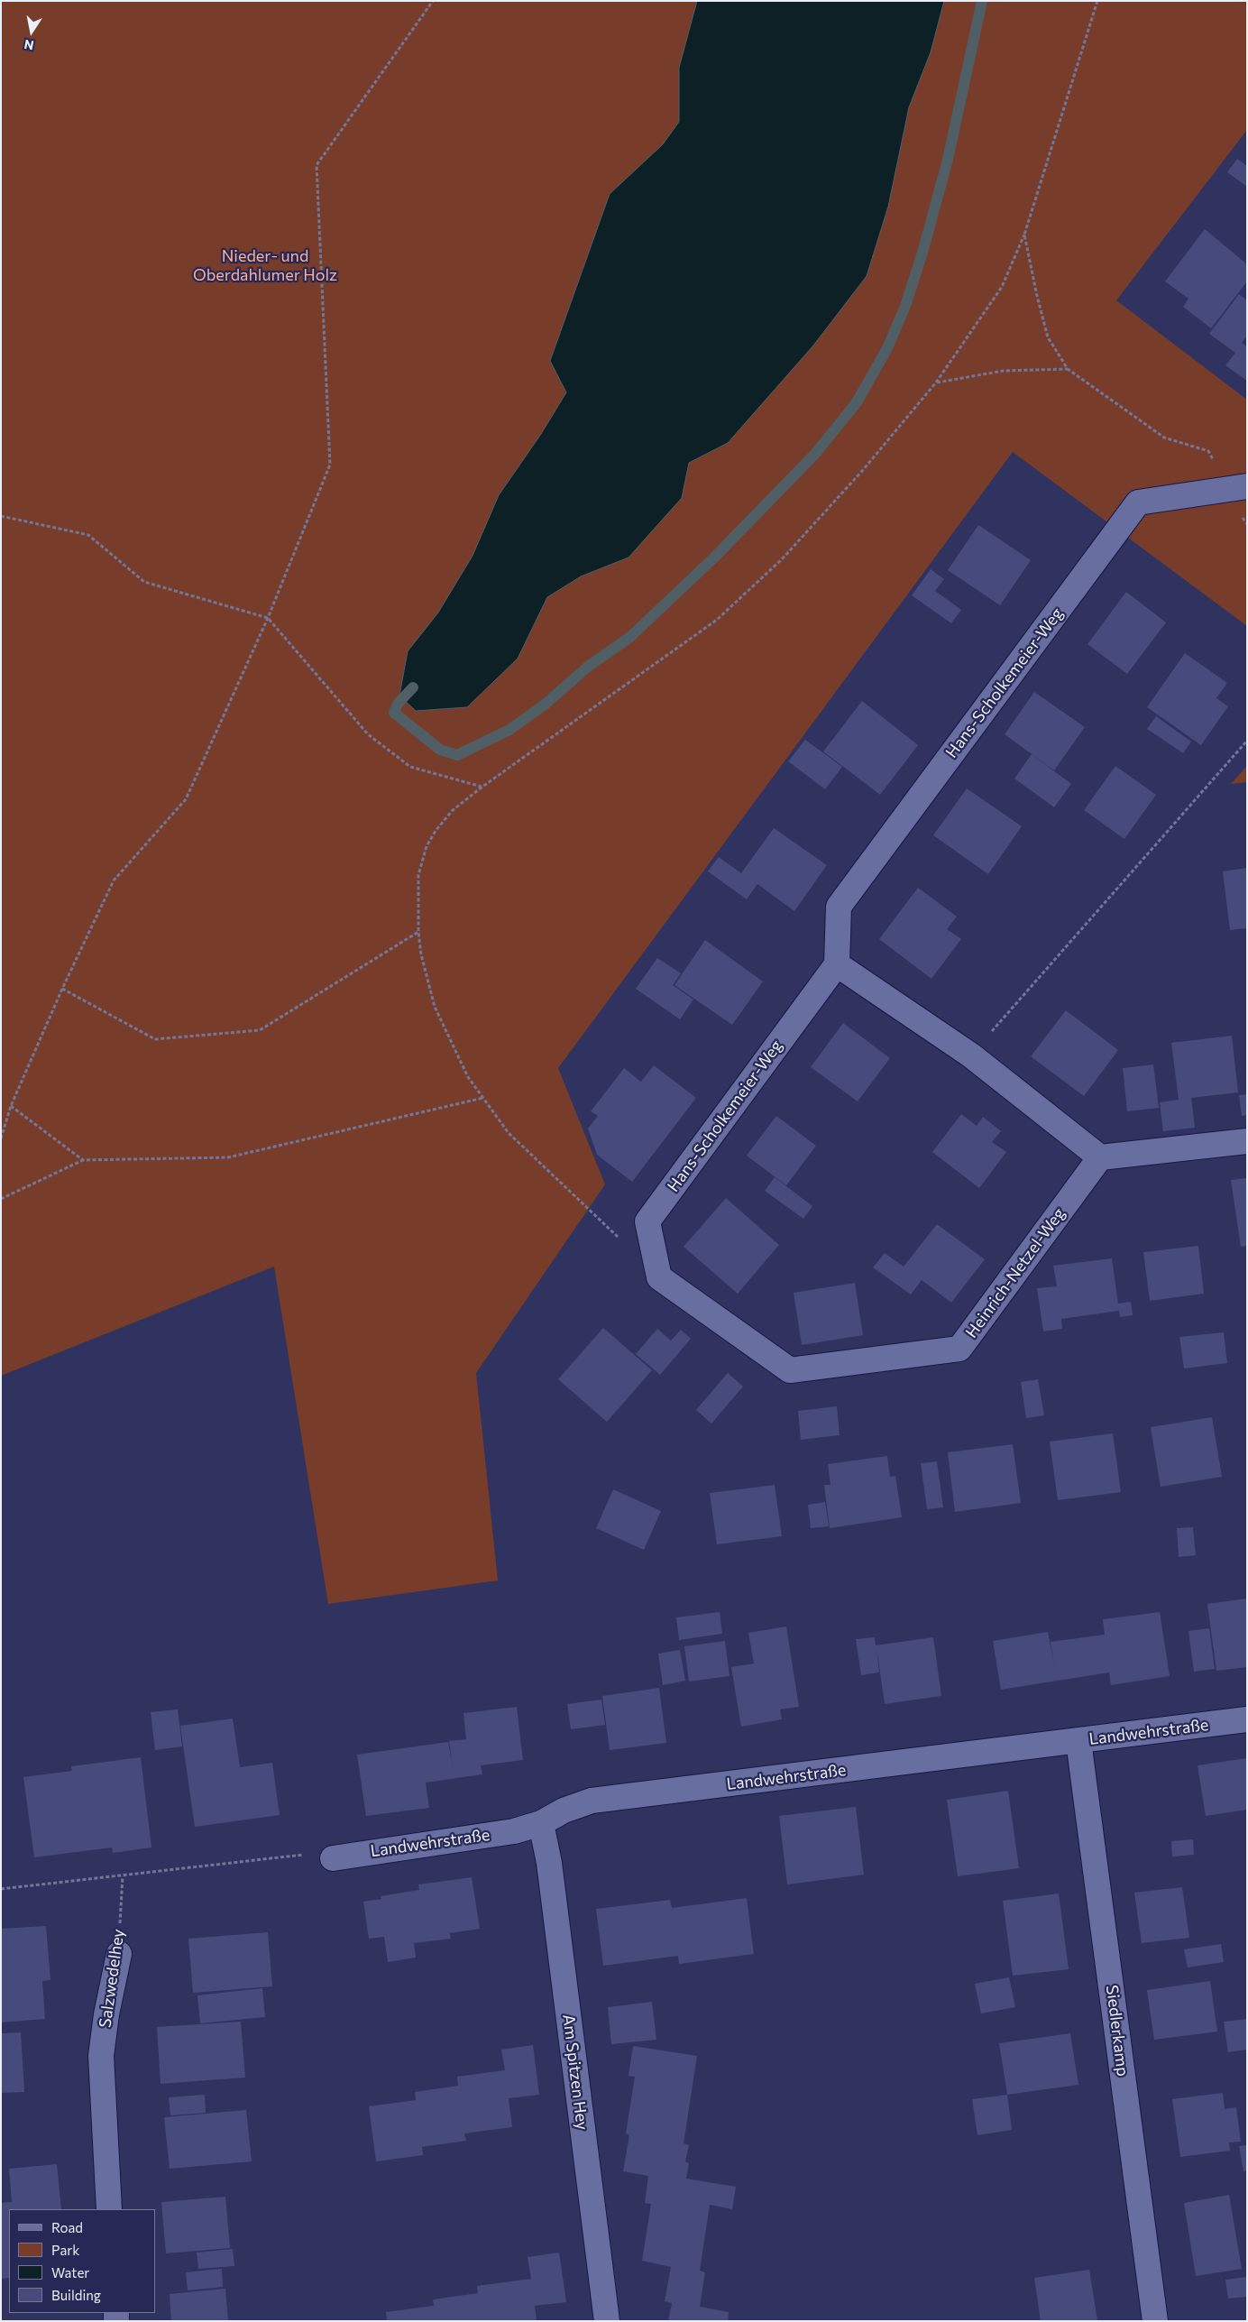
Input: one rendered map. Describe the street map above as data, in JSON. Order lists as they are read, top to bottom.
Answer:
{
  "streets": {
    "street": [
      "Hans-Scholkemeier-Weg",
      "Heinrich-Netzel-Weg",
      "Landwehrstraße",
      "Salzwedelhey",
      "Siedlerkamp",
      "Am Spitzen Hey"
    ]
  },
  "crossings": [
    ["Hans-Scholkemeier-Weg", "Heinrich-Netzel-Weg"],
    ["Landwehrstraße", "Siedlerkamp"],
    ["Landwehrstraße", "Am Spitzen Hey"]
  ],
  "parks": ["Nieder- und Oberdahlumer Holz"],
  "legend": [
    "Road",
    "Park",
    "Water",
    "Building"
  ],
  "north": "bottom"
}
